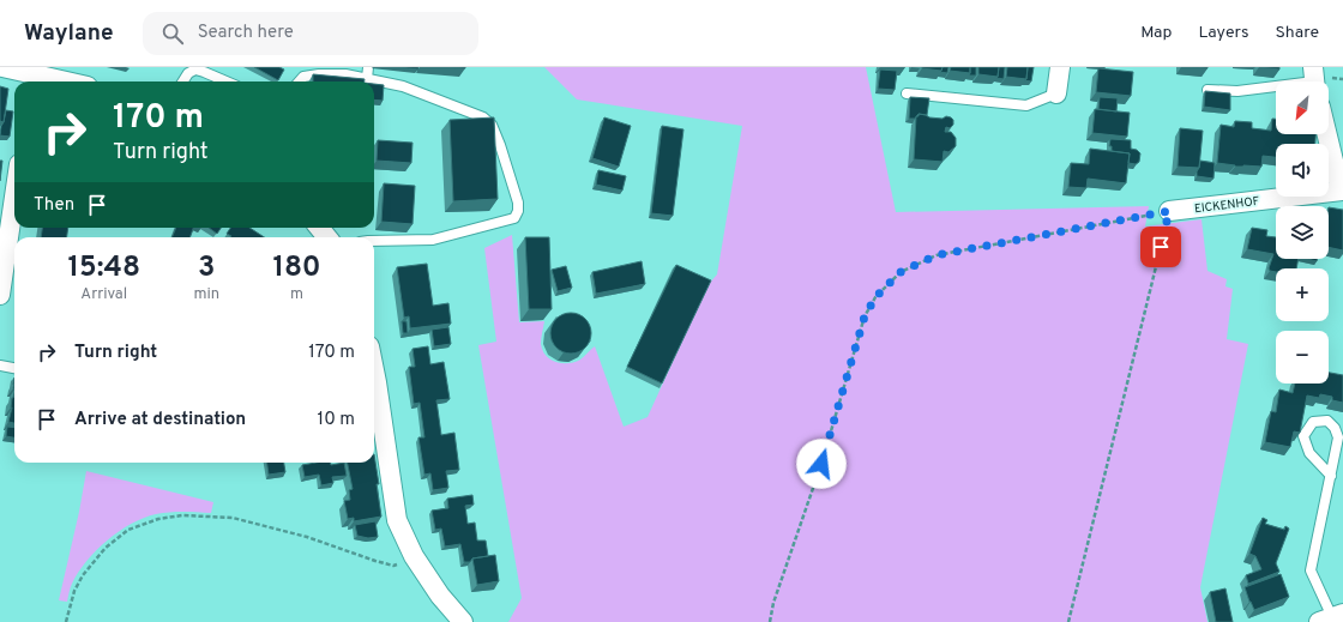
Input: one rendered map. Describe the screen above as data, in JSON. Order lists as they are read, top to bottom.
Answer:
{
  "streets": {
    "street": ["EICKENHOF"]
  },
  "north": "bottom left",
  "page": {
    "header": "Waylane",
    "search": "Search here",
    "nav": ["Map", "Layers", "Share"],
    "map_buttons": ["+", "−"],
    "turn": ["170 m", "Turn right"],
    "then": "Then",
    "eta": [
      "15:48",
      "Arrival",
      "3",
      "min",
      "180",
      "m"
    ],
    "list": [
      {
        "name": "Turn right",
        "value": "170 m"
      },
      {
        "name": "Arrive at destination",
        "value": "10 m"
      }
    ]
  }
}
